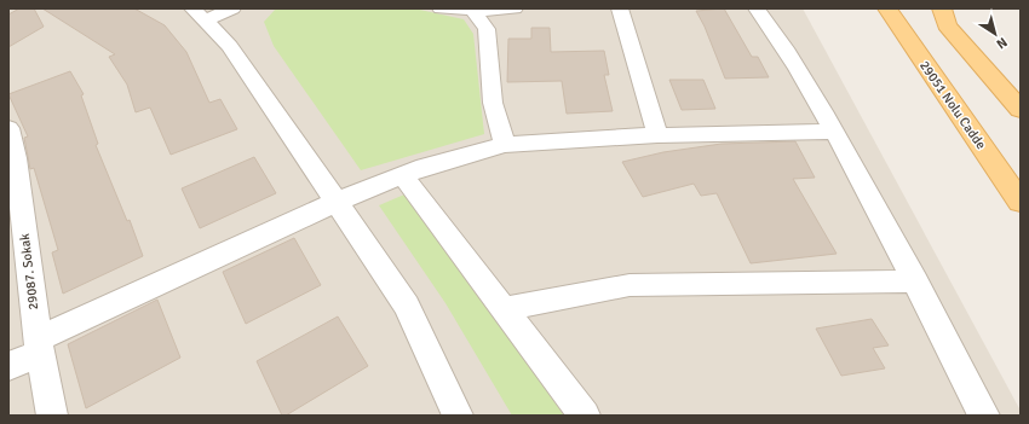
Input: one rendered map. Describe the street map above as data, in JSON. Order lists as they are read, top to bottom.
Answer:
{
  "streets": {
    "main road": ["29051 Nolu Cadde"],
    "street": ["29087. Sokak"]
  },
  "north": "bottom right"
}
